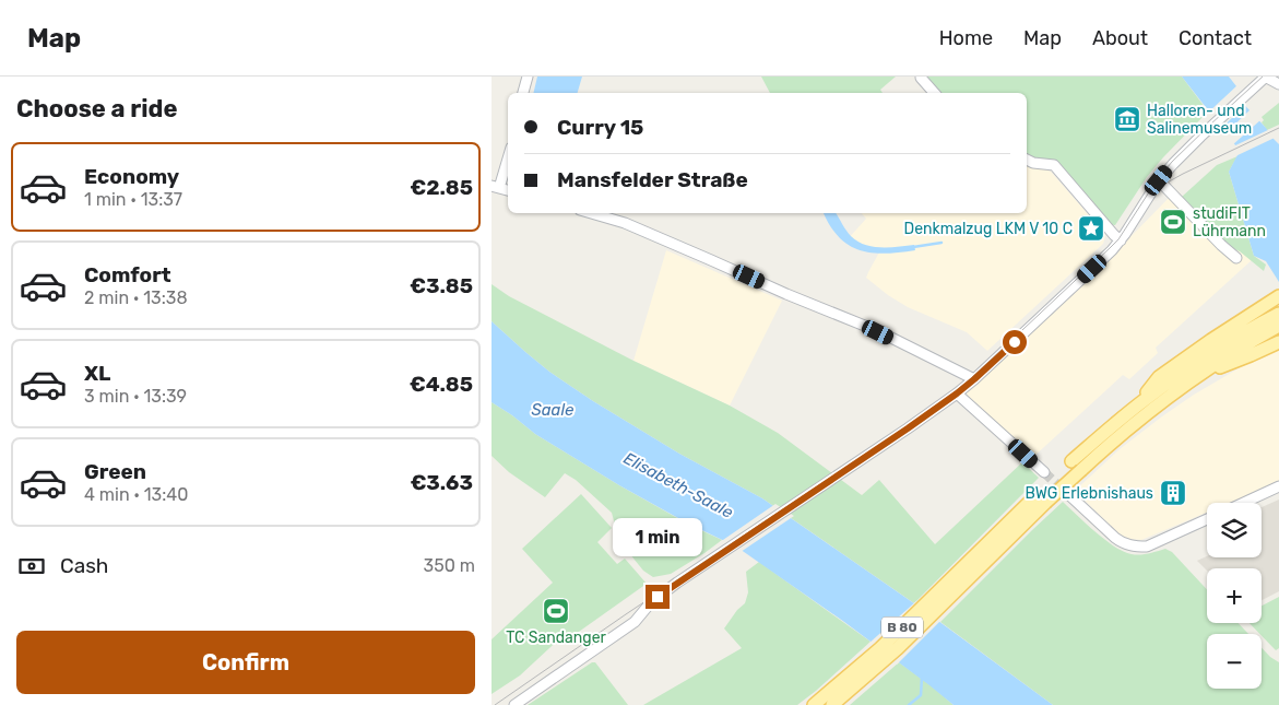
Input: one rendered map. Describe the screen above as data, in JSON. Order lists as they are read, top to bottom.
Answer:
{
  "streets": {
    "main road": ["B 80"]
  },
  "water": ["Saale", "Elisabeth-Saale"],
  "places": {
    "museum": ["Halloren- und Salinemuseum"],
    "sports": ["studiFIT Lührmann", "TC Sandanger"],
    "place": ["Denkmalzug LKM V 10 C"],
    "building": ["BWG Erlebnishaus"]
  },
  "page": {
    "header": "Map",
    "nav": [
      "Home",
      "Map",
      "About",
      "Contact"
    ],
    "heading": "Choose a ride",
    "banner": ["Curry 15", "Mansfelder Straße"],
    "list": [
      {
        "name": "Economy",
        "note": "1 min · 13:37",
        "value": "€2.85"
      },
      {
        "name": "Comfort",
        "note": "2 min · 13:38",
        "value": "€3.85"
      },
      {
        "name": "XL",
        "note": "3 min · 13:39",
        "value": "€4.85"
      },
      {
        "name": "Green",
        "note": "4 min · 13:40",
        "value": "€3.63"
      }
    ],
    "map_buttons": ["+", "−"],
    "bubble": "1 min",
    "pay": ["Cash", "350 m"],
    "buttons": "Confirm"
  }
}
